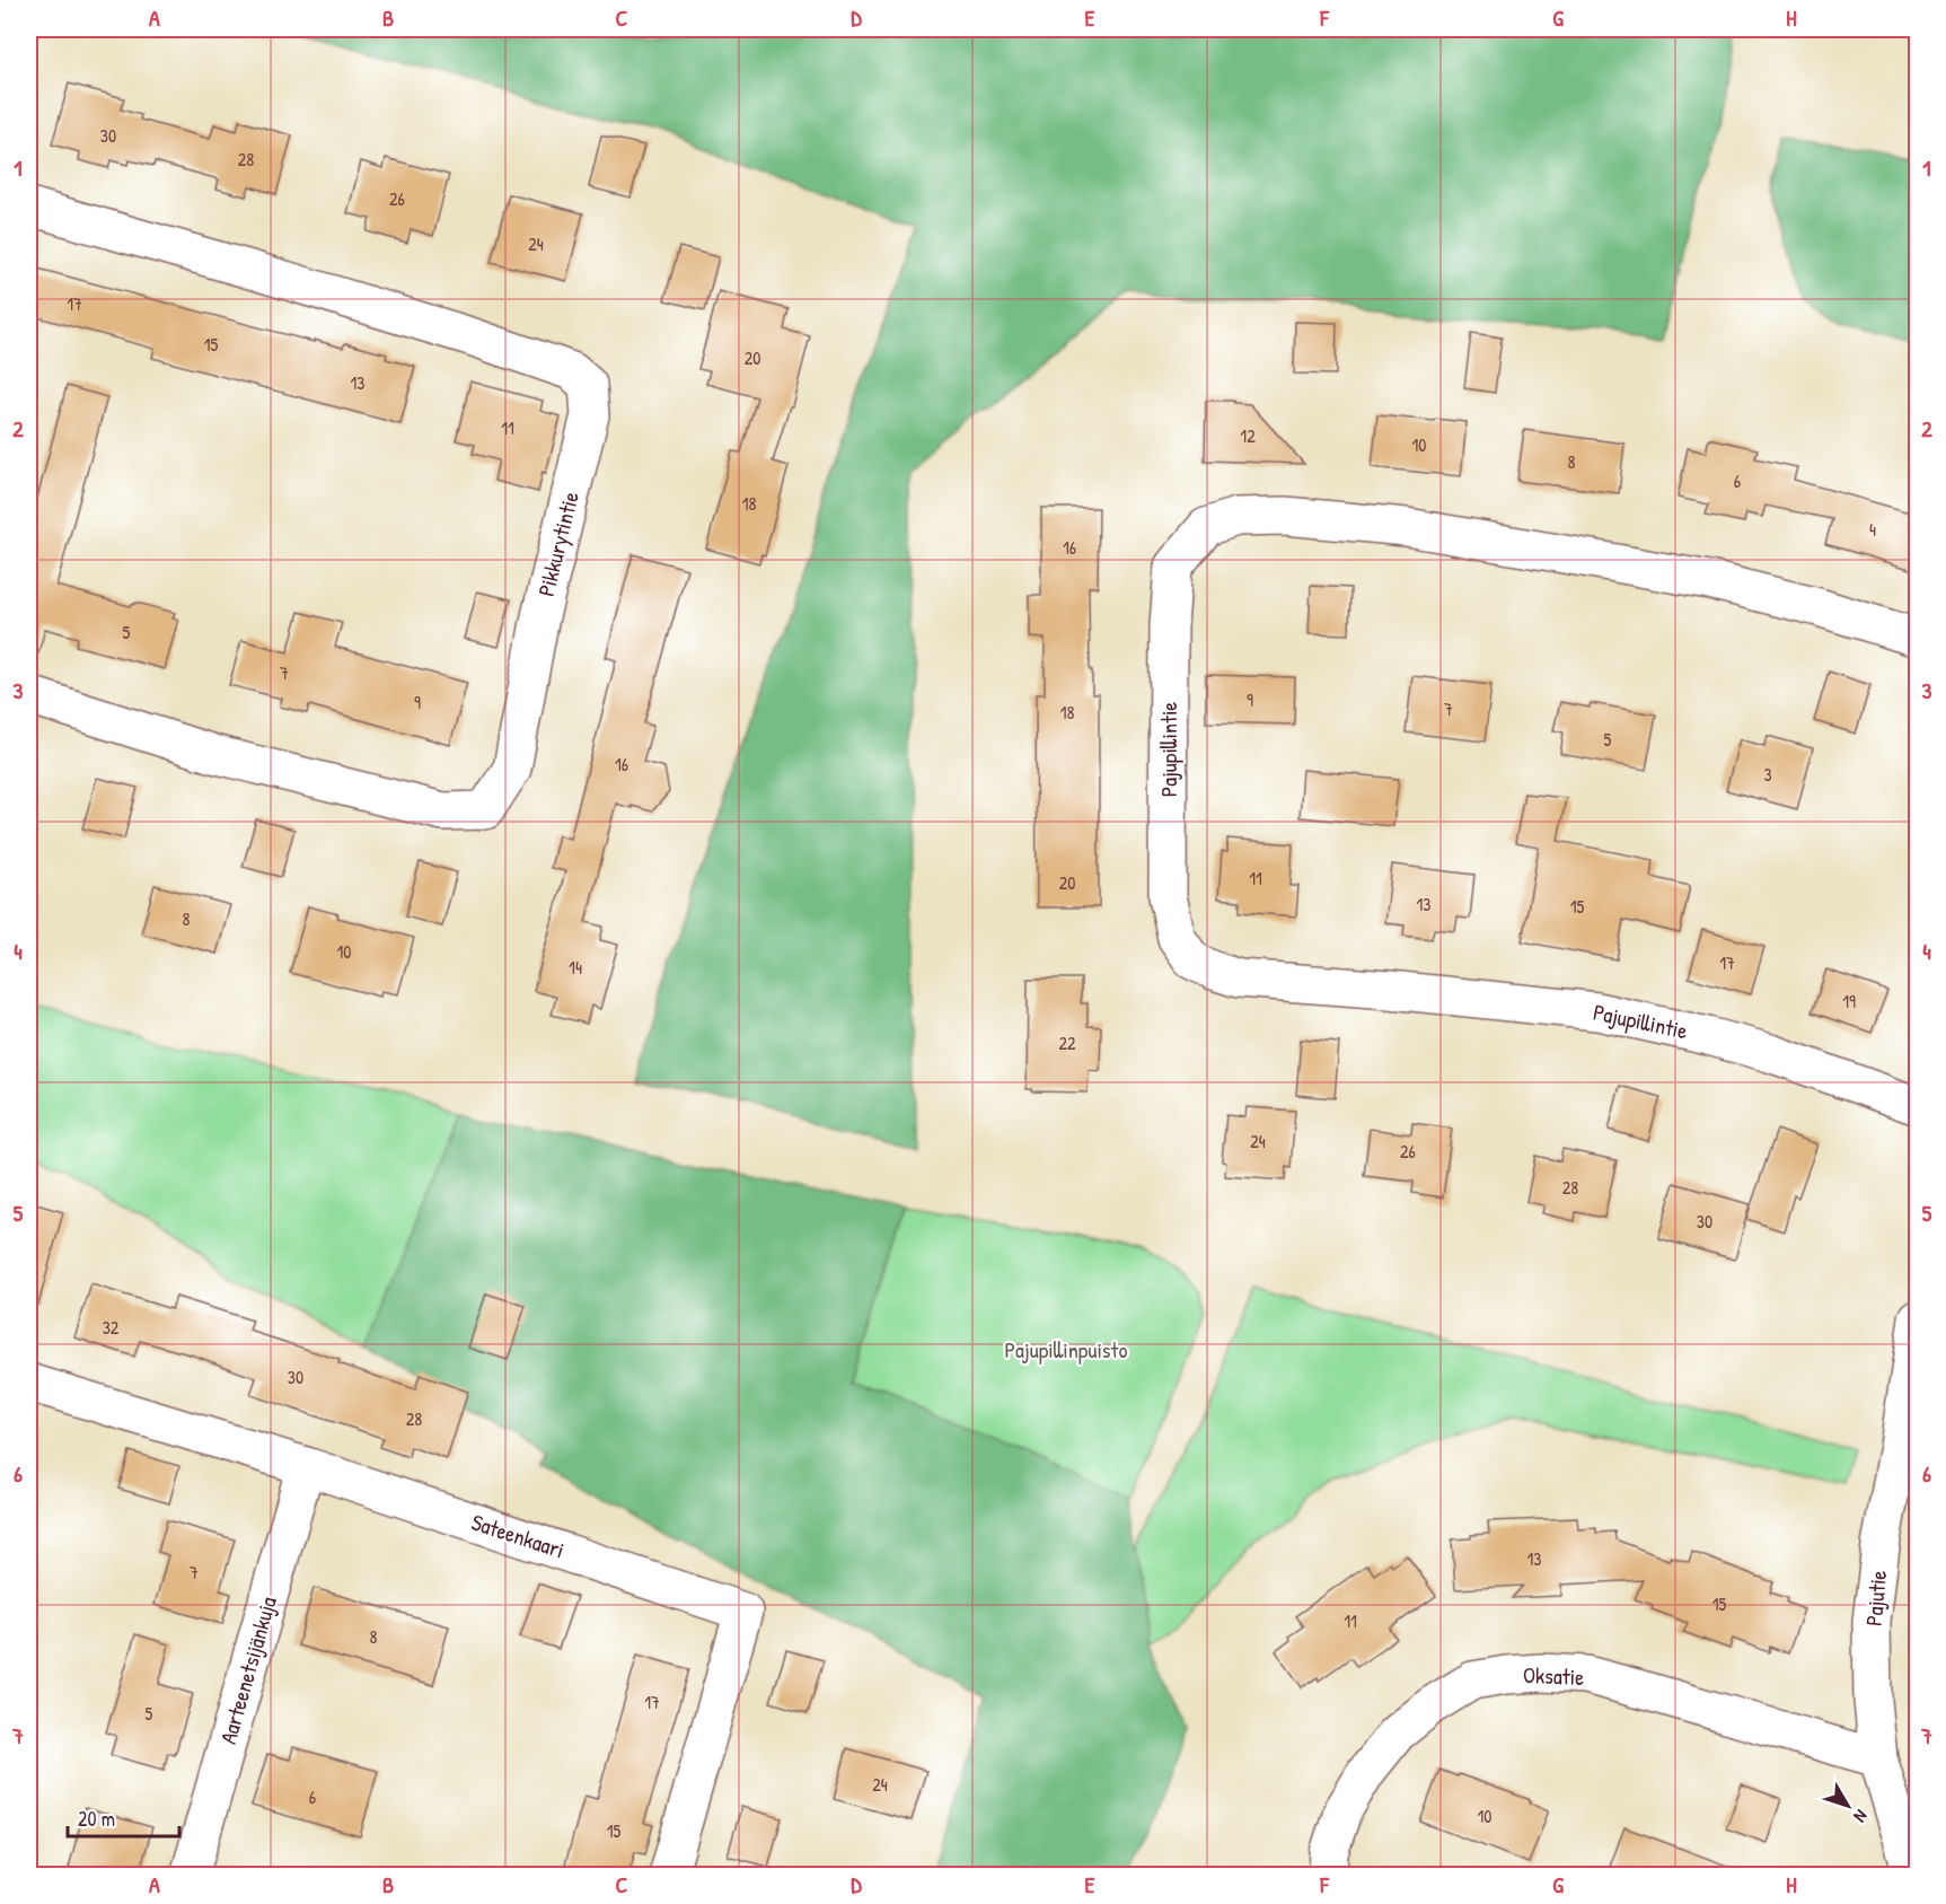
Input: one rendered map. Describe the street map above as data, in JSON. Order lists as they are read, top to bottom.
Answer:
{
  "streets": {
    "street": [
      "Pikkurytintie",
      "Pajupillintie",
      "Sateenkaari",
      "Pajutie",
      "Aarteenetsijänkuja",
      "Oksatie"
    ]
  },
  "crossings": [
    ["Sateenkaari", "Aarteenetsijänkuja"],
    ["Pajutie", "Oksatie"]
  ],
  "parks": ["Pajupillinpuisto"],
  "house_numbers": [
    "30",
    "28",
    "26",
    "24",
    "17",
    "15",
    "20",
    "13",
    "11",
    "12",
    "10",
    "8",
    "6",
    "18",
    "4",
    "16",
    "5",
    "7",
    "9",
    "9",
    "7",
    "18",
    "5",
    "16",
    "3",
    "11",
    "20",
    "13",
    "15",
    "8",
    "10",
    "17",
    "14",
    "19",
    "22",
    "24",
    "26",
    "28",
    "30",
    "32",
    "30",
    "28",
    "13",
    "7",
    "15",
    "11",
    "8",
    "17",
    "5",
    "24",
    "6",
    "10",
    "15"
  ],
  "scale_bar": "20 m",
  "north": "bottom right",
  "grid": {
    "columns": [
      "A",
      "B",
      "C",
      "D",
      "E",
      "F",
      "G",
      "H"
    ],
    "rows": [
      "1",
      "2",
      "3",
      "4",
      "5",
      "6",
      "7"
    ]
  }
}
